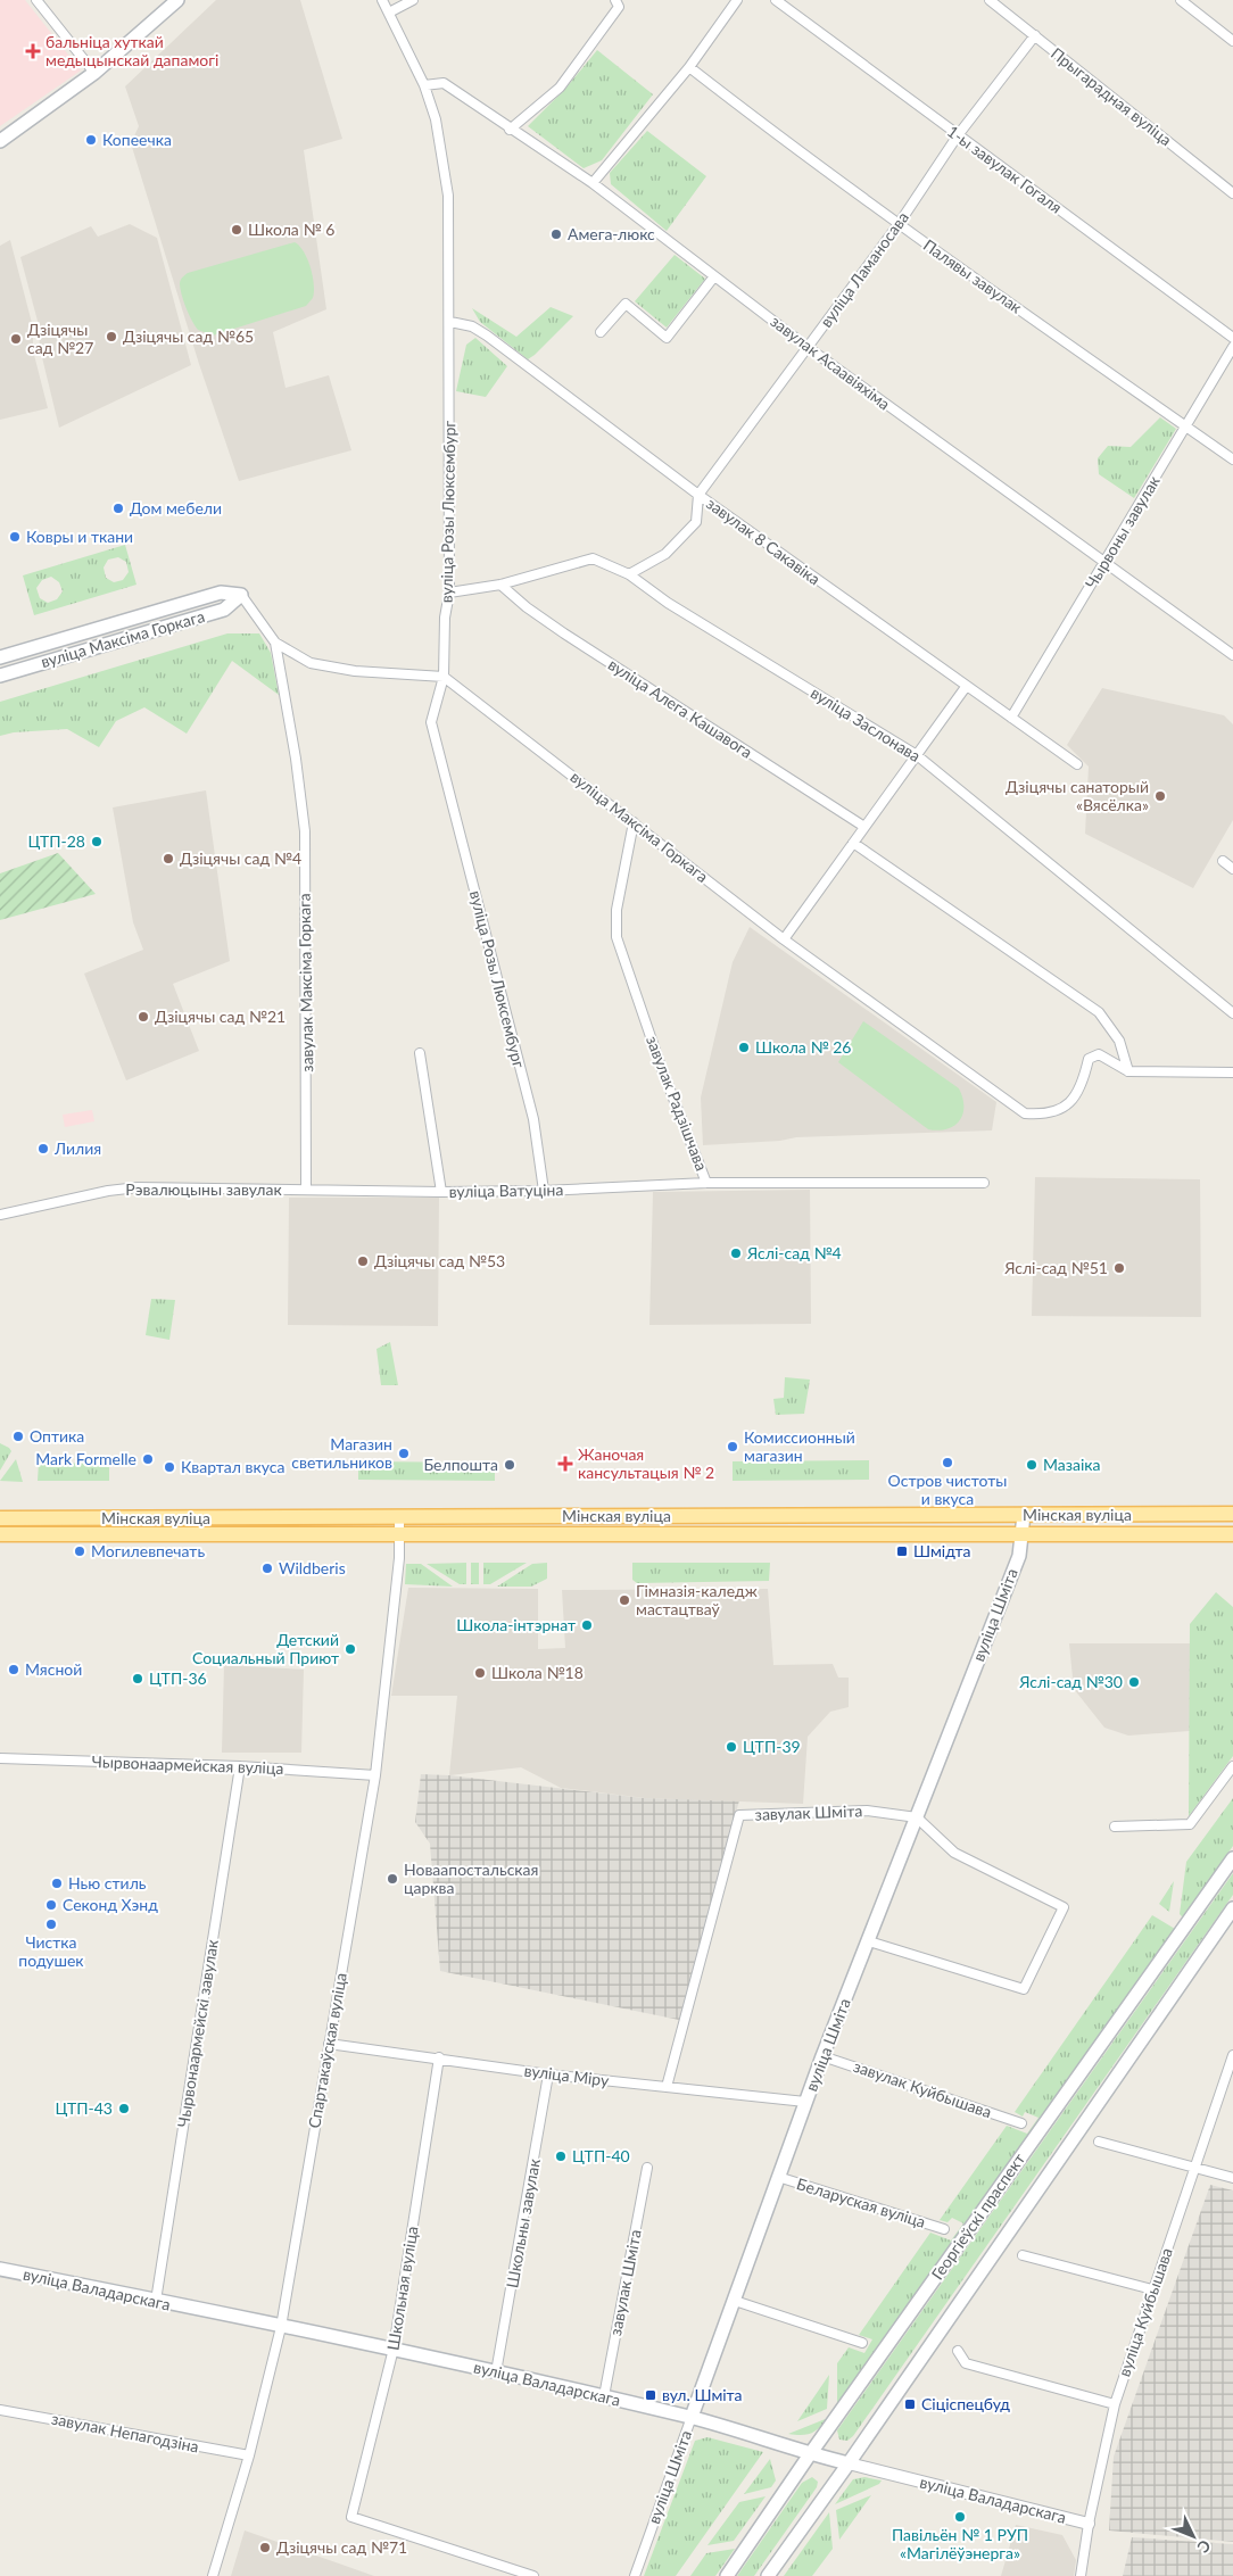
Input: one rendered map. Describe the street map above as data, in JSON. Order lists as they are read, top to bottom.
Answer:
{
  "streets": {
    "main road": [
      "вуліца Максіма Горкага",
      "Мінская вуліца",
      "вуліца Шміта",
      "Георгіеўскі праспект",
      "вуліца Валадарскага"
    ],
    "street": [
      "Прыгарадная вуліца",
      "1-ы завулак Гогаля",
      "вуліца Ламаносава",
      "Палявы завулак",
      "завулак Асаавіяхіма",
      "вуліца Розы Люксембург",
      "Чырвоны завулак",
      "завулак 8 Сакавіка",
      "вуліца Алега Кашавога",
      "вуліца Заслонава",
      "завулак Максіма Горкага",
      "завулак Радзішчава",
      "Рэвалюцыны завулак",
      "вуліца Ватуціна",
      "Чырвонаармейская вуліца",
      "завулак Шміта",
      "Чырвонаармейскі завулак",
      "Спартакаўская вуліца",
      "вуліца Міру",
      "завулак Куйбышава",
      "Беларуская вуліца",
      "Школьны завулак",
      "Школьная вуліца",
      "вуліца Куйбышава",
      "завулак Непагодзіна"
    ]
  },
  "crossings": [
    ["Прыгарадная вуліца", "вуліца Ламаносава"],
    ["1-ы завулак Гогаля", "вуліца Ламаносава"],
    ["вуліца Ламаносава", "Палявы завулак"],
    ["вуліца Ламаносава", "завулак Асаавіяхіма"],
    ["вуліца Ламаносава", "завулак 8 Сакавіка"],
    ["вуліца Ламаносава", "вуліца Заслонава"],
    ["Палявы завулак", "Чырвоны завулак"],
    ["завулак Асаавіяхіма", "вуліца Розы Люксембург"],
    ["завулак Асаавіяхіма", "Чырвоны завулак"],
    ["вуліца Розы Люксембург", "завулак 8 Сакавіка"],
    ["вуліца Розы Люксембург", "вуліца Максіма Горкага"],
    ["вуліца Розы Люксембург", "вуліца Заслонава"],
    ["вуліца Розы Люксембург", "вуліца Ватуціна"],
    ["Чырвоны завулак", "завулак 8 Сакавіка"],
    ["вуліца Максіма Горкага", "завулак Радзішчава"],
    ["вуліца Алега Кашавога", "вуліца Заслонава"],
    ["завулак Максіма Горкага", "Рэвалюцыны завулак"],
    ["завулак Максіма Горкага", "вуліца Ватуціна"],
    ["завулак Радзішчава", "вуліца Ватуціна"],
    ["Рэвалюцыны завулак", "вуліца Ватуціна"],
    ["Мінская вуліца", "вуліца Шміта"],
    ["Мінская вуліца", "Спартакаўская вуліца"],
    ["вуліца Шміта", "завулак Шміта"],
    ["вуліца Шміта", "вуліца Міру"],
    ["вуліца Шміта", "завулак Куйбышава"],
    ["вуліца Шміта", "Беларуская вуліца"],
    ["вуліца Шміта", "вуліца Валадарскага"],
    ["Чырвонаармейская вуліца", "Чырвонаармейскі завулак"],
    ["Чырвонаармейская вуліца", "Спартакаўская вуліца"],
    ["завулак Шміта", "вуліца Міру"],
    ["завулак Шміта", "вуліца Валадарскага"],
    ["Чырвонаармейскі завулак", "вуліца Валадарскага"],
    ["Спартакаўская вуліца", "вуліца Міру"],
    ["Спартакаўская вуліца", "вуліца Валадарскага"],
    ["Спартакаўская вуліца", "завулак Непагодзіна"],
    ["вуліца Міру", "Школьны завулак"],
    ["вуліца Міру", "Школьная вуліца"],
    ["Георгіеўскі праспект", "вуліца Валадарскага"],
    ["Школьны завулак", "вуліца Валадарскага"],
    ["Школьная вуліца", "вуліца Валадарскага"],
    ["вуліца Валадарскага", "вуліца Куйбышава"]
  ],
  "places": {
    "health": ["бальніца хуткай медыцынскай дапамогі", "Жаночая кансультацыя № 2"],
    "other": [
      "Копеечка",
      "Школа № 6",
      "Амега-люкс",
      "Дзіцячы сад №65",
      "Дзіцячы сад №27",
      "Дом мебели",
      "Ковры и ткани",
      "Дзіцячы санаторый «Вясёлка»",
      "ЦТП-28",
      "Дзіцячы сад №4",
      "Дзіцячы сад №21",
      "Школа № 26",
      "Лилия",
      "Яслі-сад №4",
      "Дзіцячы сад №53",
      "Яслі-сад №51",
      "Оптика",
      "Комиссионный магазин",
      "Магазин светильников",
      "Mark Formelle",
      "Остров чистоты и вкуса",
      "Белпошта",
      "Мазаіка",
      "Квартал вкуса",
      "Могилевпечать",
      "Wildberis",
      "Гімназія-каледж мастацтваў",
      "Школа-інтэрнат",
      "Детский Социальный Приют",
      "Мясной",
      "Школа №18",
      "ЦТП-36",
      "Яслі-сад №30",
      "ЦТП-39",
      "Новаапостальская царква",
      "Нью стиль",
      "Секонд Хэнд",
      "Чистка подушек",
      "ЦТП-43",
      "ЦТП-40",
      "Павільён № 1 РУП «Магілёўэнерга»",
      "Дзіцячы сад №71"
    ],
    "transit": ["Шмідта", "вул. Шміта", "Сіціспецбуд"]
  },
  "north": "bottom right"
}
